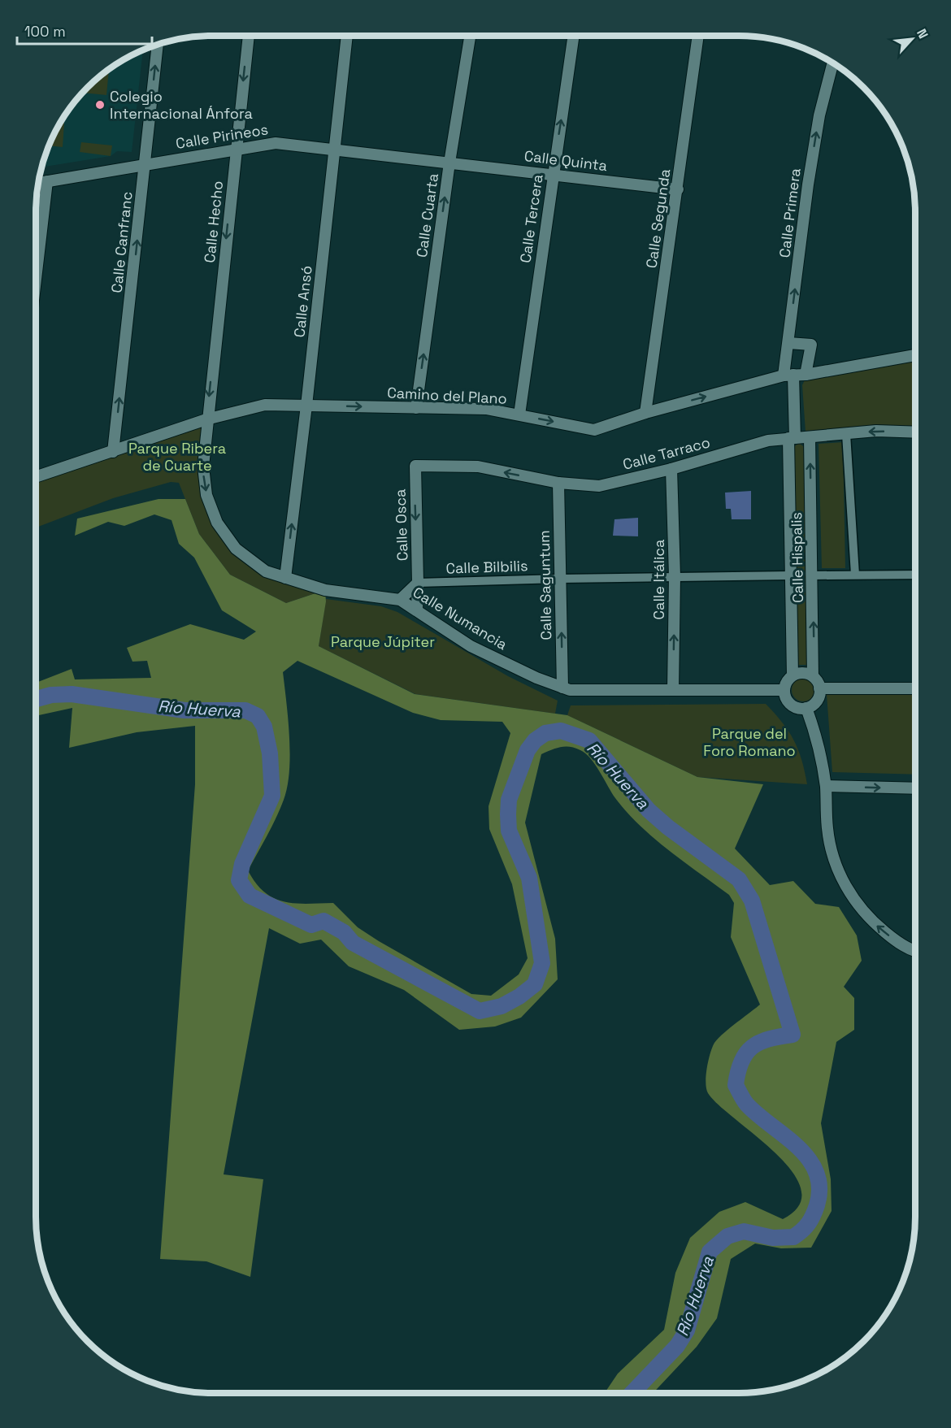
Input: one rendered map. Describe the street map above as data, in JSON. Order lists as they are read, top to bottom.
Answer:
{
  "streets": {
    "street": [
      "Calle Pirineos",
      "Calle Quinta",
      "Calle Primera",
      "Calle Cuarta",
      "Calle Tercera",
      "Calle Segunda",
      "Calle Hecho",
      "Calle Canfranc",
      "Calle Ansó",
      "Camino del Plano",
      "Calle Tarraco",
      "Calle Osca",
      "Calle Hispalis",
      "Calle Bilbilis",
      "Calle Itálica",
      "Calle Saguntum",
      "Calle Numancia"
    ]
  },
  "crossings": [
    ["Calle Pirineos", "Calle Quinta"],
    ["Calle Pirineos", "Calle Cuarta"],
    ["Calle Pirineos", "Calle Hecho"],
    ["Calle Pirineos", "Calle Canfranc"],
    ["Calle Pirineos", "Calle Ansó"],
    ["Calle Quinta", "Calle Cuarta"],
    ["Calle Quinta", "Calle Tercera"],
    ["Calle Quinta", "Calle Segunda"],
    ["Calle Primera", "Camino del Plano"],
    ["Calle Primera", "Calle Hispalis"],
    ["Calle Cuarta", "Camino del Plano"],
    ["Calle Tercera", "Camino del Plano"],
    ["Calle Segunda", "Camino del Plano"],
    ["Calle Hecho", "Camino del Plano"],
    ["Calle Hecho", "Calle Numancia"],
    ["Calle Canfranc", "Camino del Plano"],
    ["Calle Ansó", "Camino del Plano"],
    ["Calle Ansó", "Calle Numancia"],
    ["Camino del Plano", "Calle Hispalis"],
    ["Camino del Plano", "Calle Numancia"],
    ["Calle Tarraco", "Calle Osca"],
    ["Calle Tarraco", "Calle Hispalis"],
    ["Calle Tarraco", "Calle Itálica"],
    ["Calle Tarraco", "Calle Saguntum"],
    ["Calle Osca", "Calle Bilbilis"],
    ["Calle Osca", "Calle Numancia"],
    ["Calle Hispalis", "Calle Bilbilis"],
    ["Calle Hispalis", "Calle Numancia"],
    ["Calle Bilbilis", "Calle Itálica"],
    ["Calle Bilbilis", "Calle Saguntum"],
    ["Calle Itálica", "Calle Numancia"],
    ["Calle Saguntum", "Calle Numancia"]
  ],
  "one_way": [
    "Calle Primera",
    "Calle Cuarta",
    "Calle Tercera",
    "Calle Hecho",
    "Calle Canfranc",
    "Camino del Plano",
    "Calle Tarraco",
    "Calle Osca",
    "Calle Itálica",
    "Calle Saguntum"
  ],
  "water": ["Río Huerva"],
  "parks": ["Parque Ribera de Cuarte", "Parque Júpiter", "Parque del Foro Romano"],
  "places": ["Colegio Internacional Ánfora"],
  "scale_bar": "100 m",
  "north": "top right"
}
